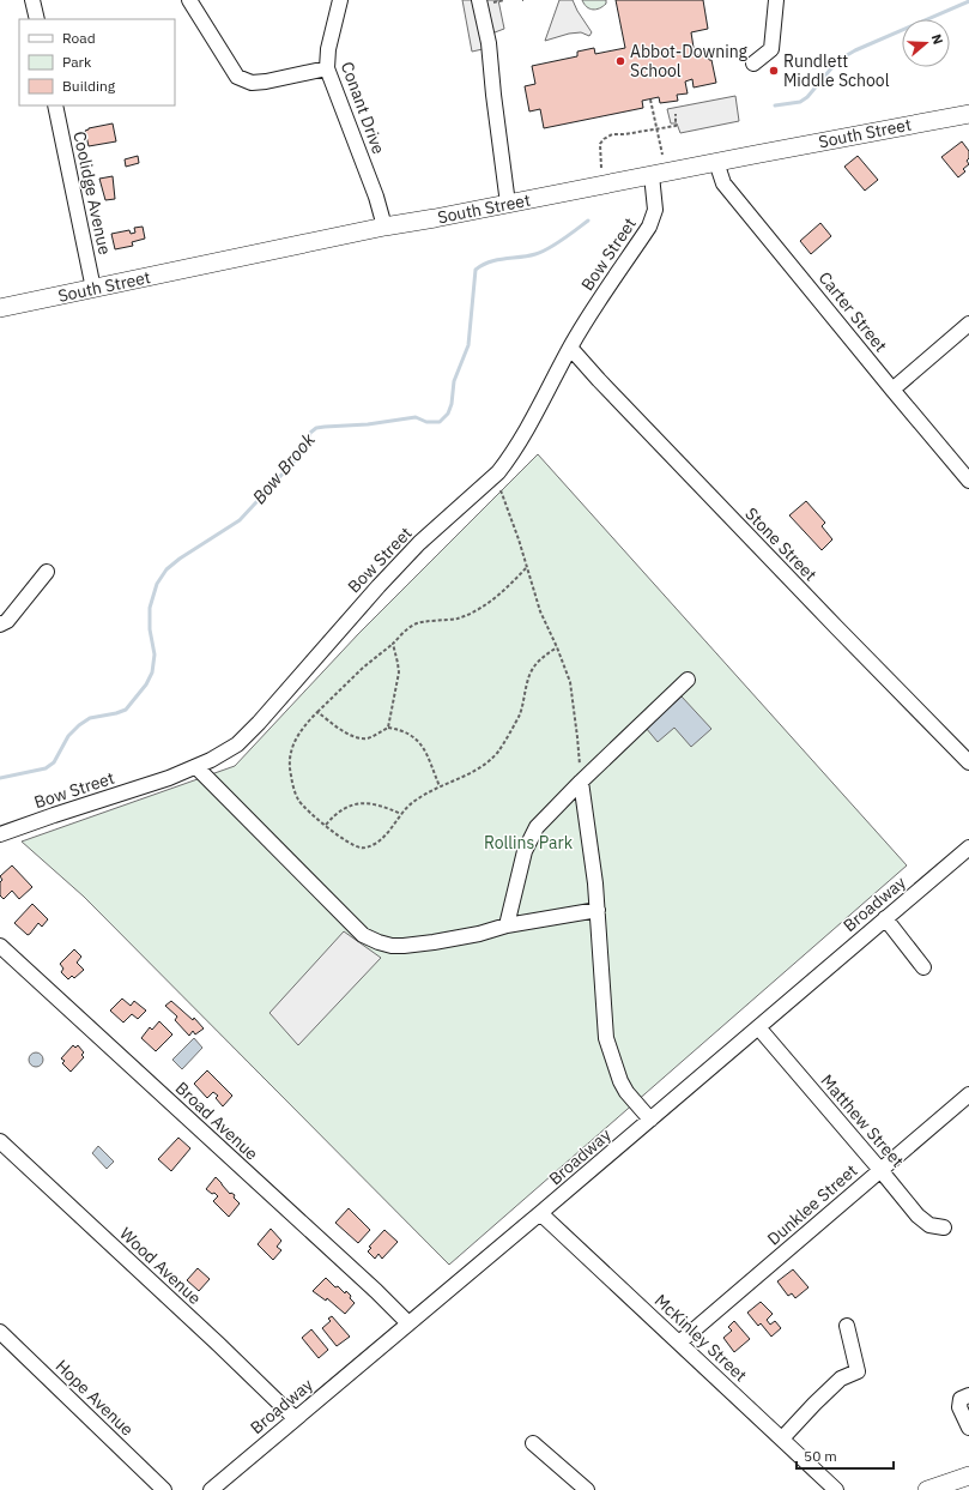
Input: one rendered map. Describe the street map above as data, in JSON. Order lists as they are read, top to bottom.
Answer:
{
  "streets": {
    "main road": ["South Street"],
    "street": [
      "Conant Drive",
      "Coolidge Avenue",
      "Bow Street",
      "Carter Street",
      "Stone Street",
      "Broadway",
      "Broad Avenue",
      "Matthew Street",
      "Dunklee Street",
      "Wood Avenue",
      "McKinley Street",
      "Hope Avenue"
    ]
  },
  "crossings": [
    ["Conant Drive", "South Street"],
    ["South Street", "Coolidge Avenue"],
    ["South Street", "Bow Street"],
    ["South Street", "Carter Street"],
    ["Bow Street", "Stone Street"],
    ["Broadway", "Broad Avenue"],
    ["Broadway", "Matthew Street"],
    ["Broadway", "Wood Avenue"],
    ["Broadway", "McKinley Street"],
    ["Matthew Street", "Dunklee Street"],
    ["Dunklee Street", "McKinley Street"]
  ],
  "water": ["Bow Brook"],
  "parks": ["Rollins Park"],
  "places": ["Abbot-Downing School", "Rundlett Middle School"],
  "legend": ["Road", "Park", "Building"],
  "scale_bar": "50 m",
  "north": "right"
}
